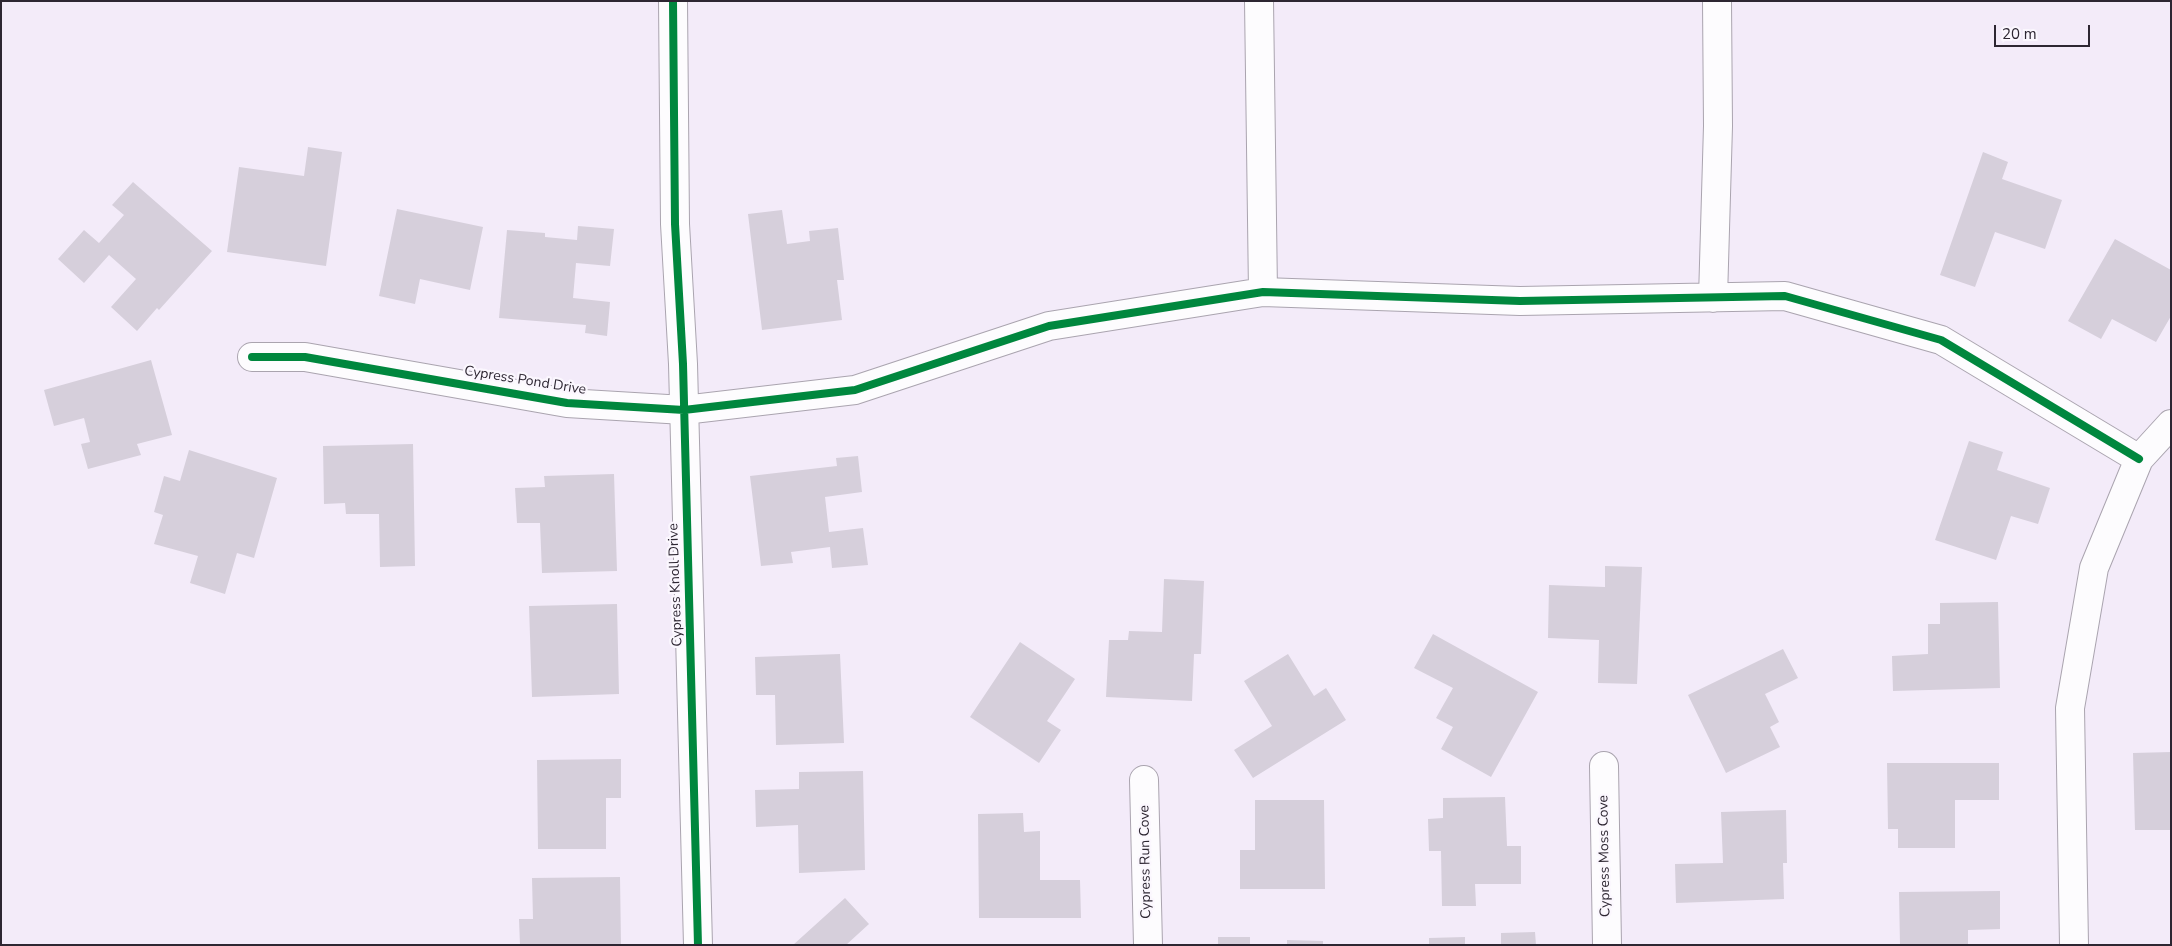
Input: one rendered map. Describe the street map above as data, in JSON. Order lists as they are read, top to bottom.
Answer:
{
  "streets": {
    "street": [
      "Cypress Pond Drive",
      "Cypress Knoll Drive",
      "Cypress Moss Cove",
      "Cypress Run Cove"
    ]
  },
  "crossings": [
    ["Cypress Pond Drive", "Cypress Knoll Drive"]
  ],
  "scale_bar": "20 m"
}
